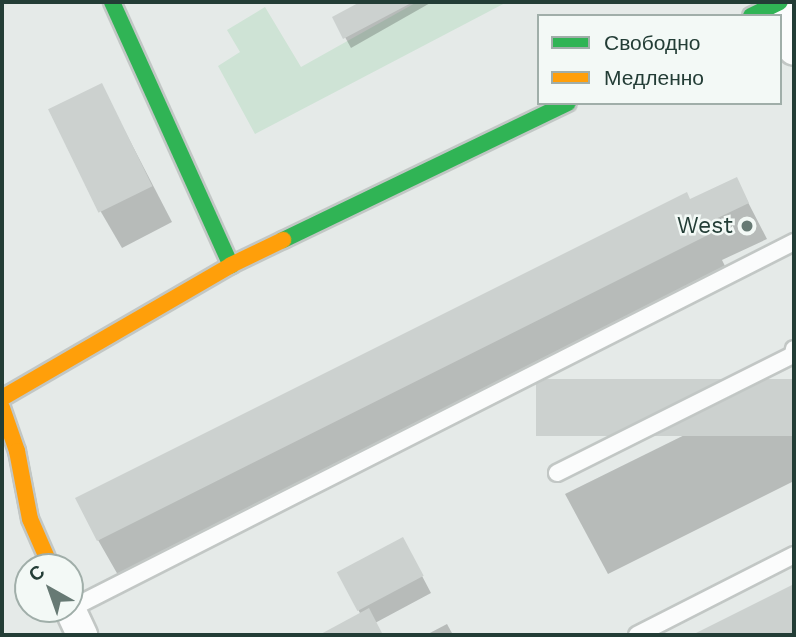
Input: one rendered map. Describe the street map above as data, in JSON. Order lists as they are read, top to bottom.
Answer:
{
  "places": ["West"],
  "legend": ["Свободно", "Медленно"],
  "north": "top left"
}
